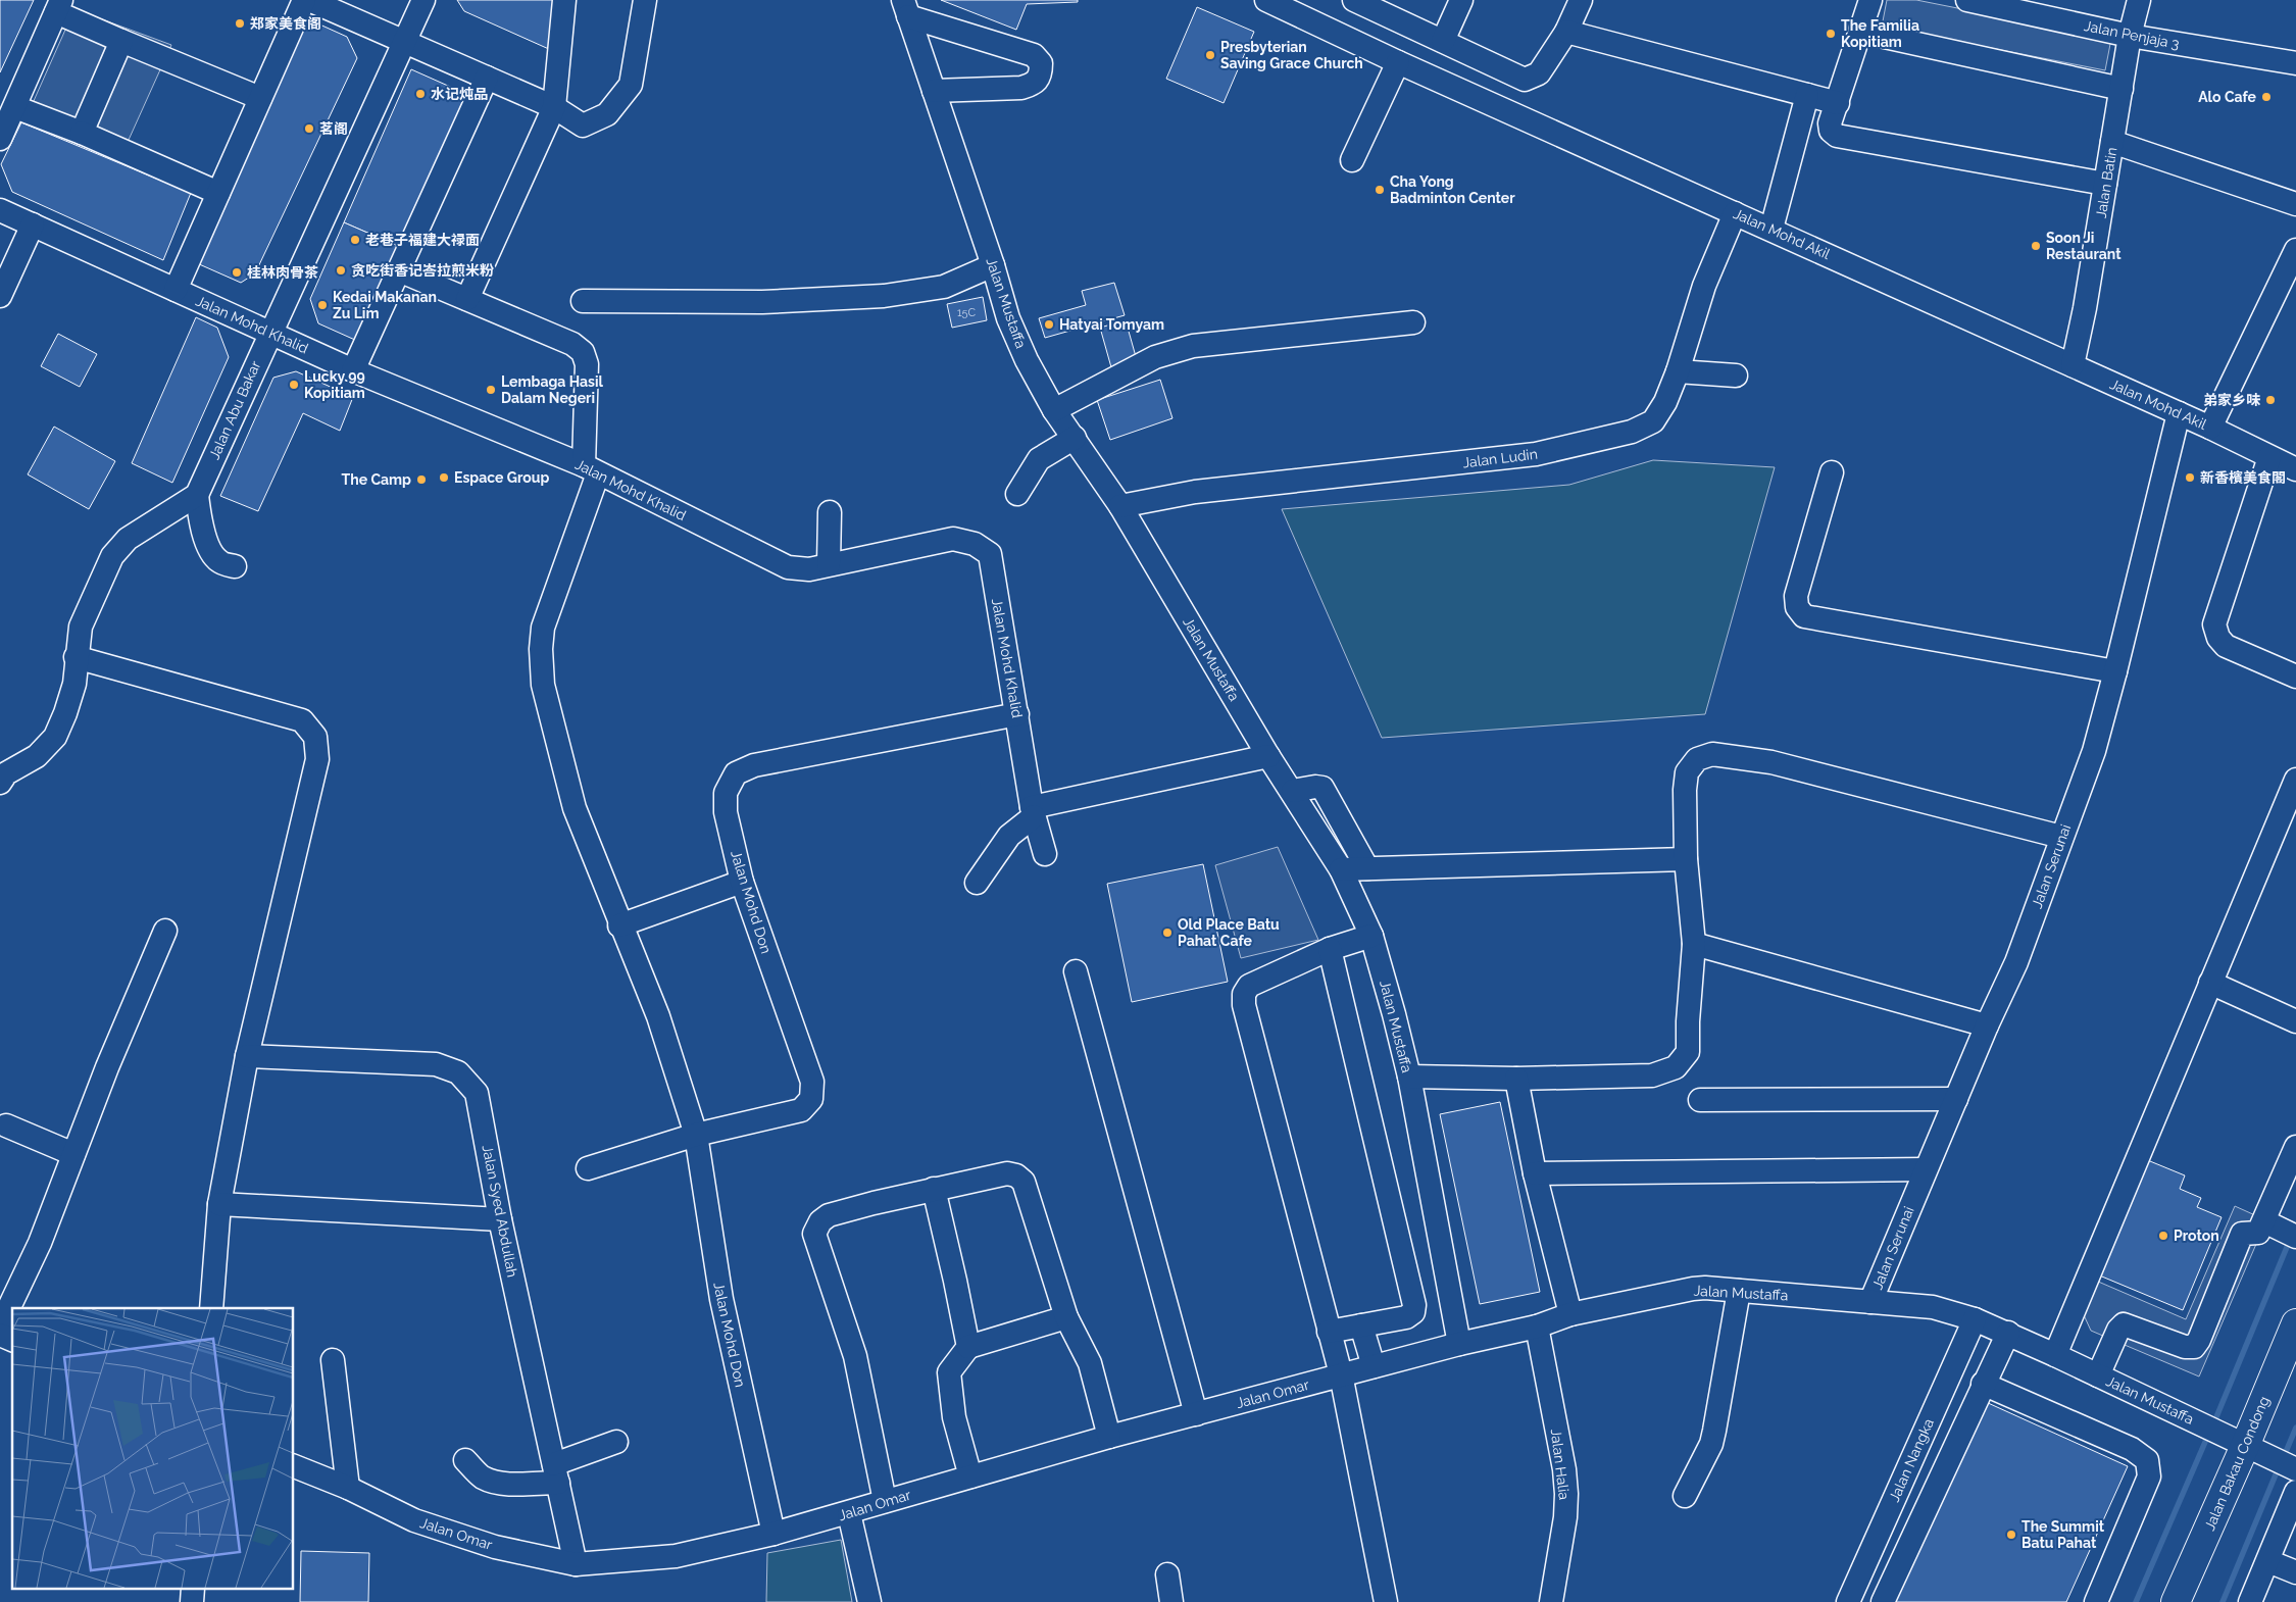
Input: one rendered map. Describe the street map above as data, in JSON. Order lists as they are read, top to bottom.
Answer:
{
  "streets": {
    "main road": ["Jalan Bakau Condong"],
    "street": [
      "Jalan Penjaja 3",
      "Jalan Batin",
      "Jalan Mohd Akil",
      "Jalan Mustaffa",
      "Jalan Mohd Khalid",
      "Jalan Abu Bakar",
      "Jalan Ludin",
      "Jalan Serunai",
      "Jalan Mohd Don",
      "Jalan Syed Abdullah",
      "Jalan Omar",
      "Jalan Nangka",
      "Jalan Halia"
    ]
  },
  "crossings": [
    ["Jalan Penjaja 3", "Jalan Batin"],
    ["Jalan Batin", "Jalan Mohd Akil"],
    ["Jalan Mohd Akil", "Jalan Ludin"],
    ["Jalan Mohd Akil", "Jalan Serunai"],
    ["Jalan Mustaffa", "Jalan Ludin"],
    ["Jalan Mustaffa", "Jalan Serunai"],
    ["Jalan Mustaffa", "Jalan Omar"],
    ["Jalan Mustaffa", "Jalan Nangka"],
    ["Jalan Mustaffa", "Jalan Bakau Condong"],
    ["Jalan Mustaffa", "Jalan Halia"],
    ["Jalan Mohd Khalid", "Jalan Abu Bakar"],
    ["Jalan Mohd Khalid", "Jalan Mohd Don"],
    ["Jalan Mohd Don", "Jalan Omar"],
    ["Jalan Syed Abdullah", "Jalan Omar"]
  ],
  "places": [
    "郑家美食阁",
    "The Familia Kopitiam",
    "Presbyterian Saving Grace Church",
    "水记炖品",
    "Alo Cafe",
    "茗阁",
    "Cha Yong Badminton Center",
    "老巷子福建大禄面",
    "Soon Ji Restaurant",
    "贪吃街香记峇拉煎米粉",
    "桂林肉骨茶",
    "Kedai Makanan Zu Lim",
    "Hatyai Tomyam",
    "Lucky 99 Kopitiam",
    "Lembaga Hasil Dalam Negeri",
    "弟家乡味",
    "Espace Group",
    "新香檳美食閣",
    "The Camp",
    "Old Place Batu Pahat Cafe",
    "Proton",
    "The Summit Batu Pahat"
  ],
  "house_numbers": ["15C"]
}
